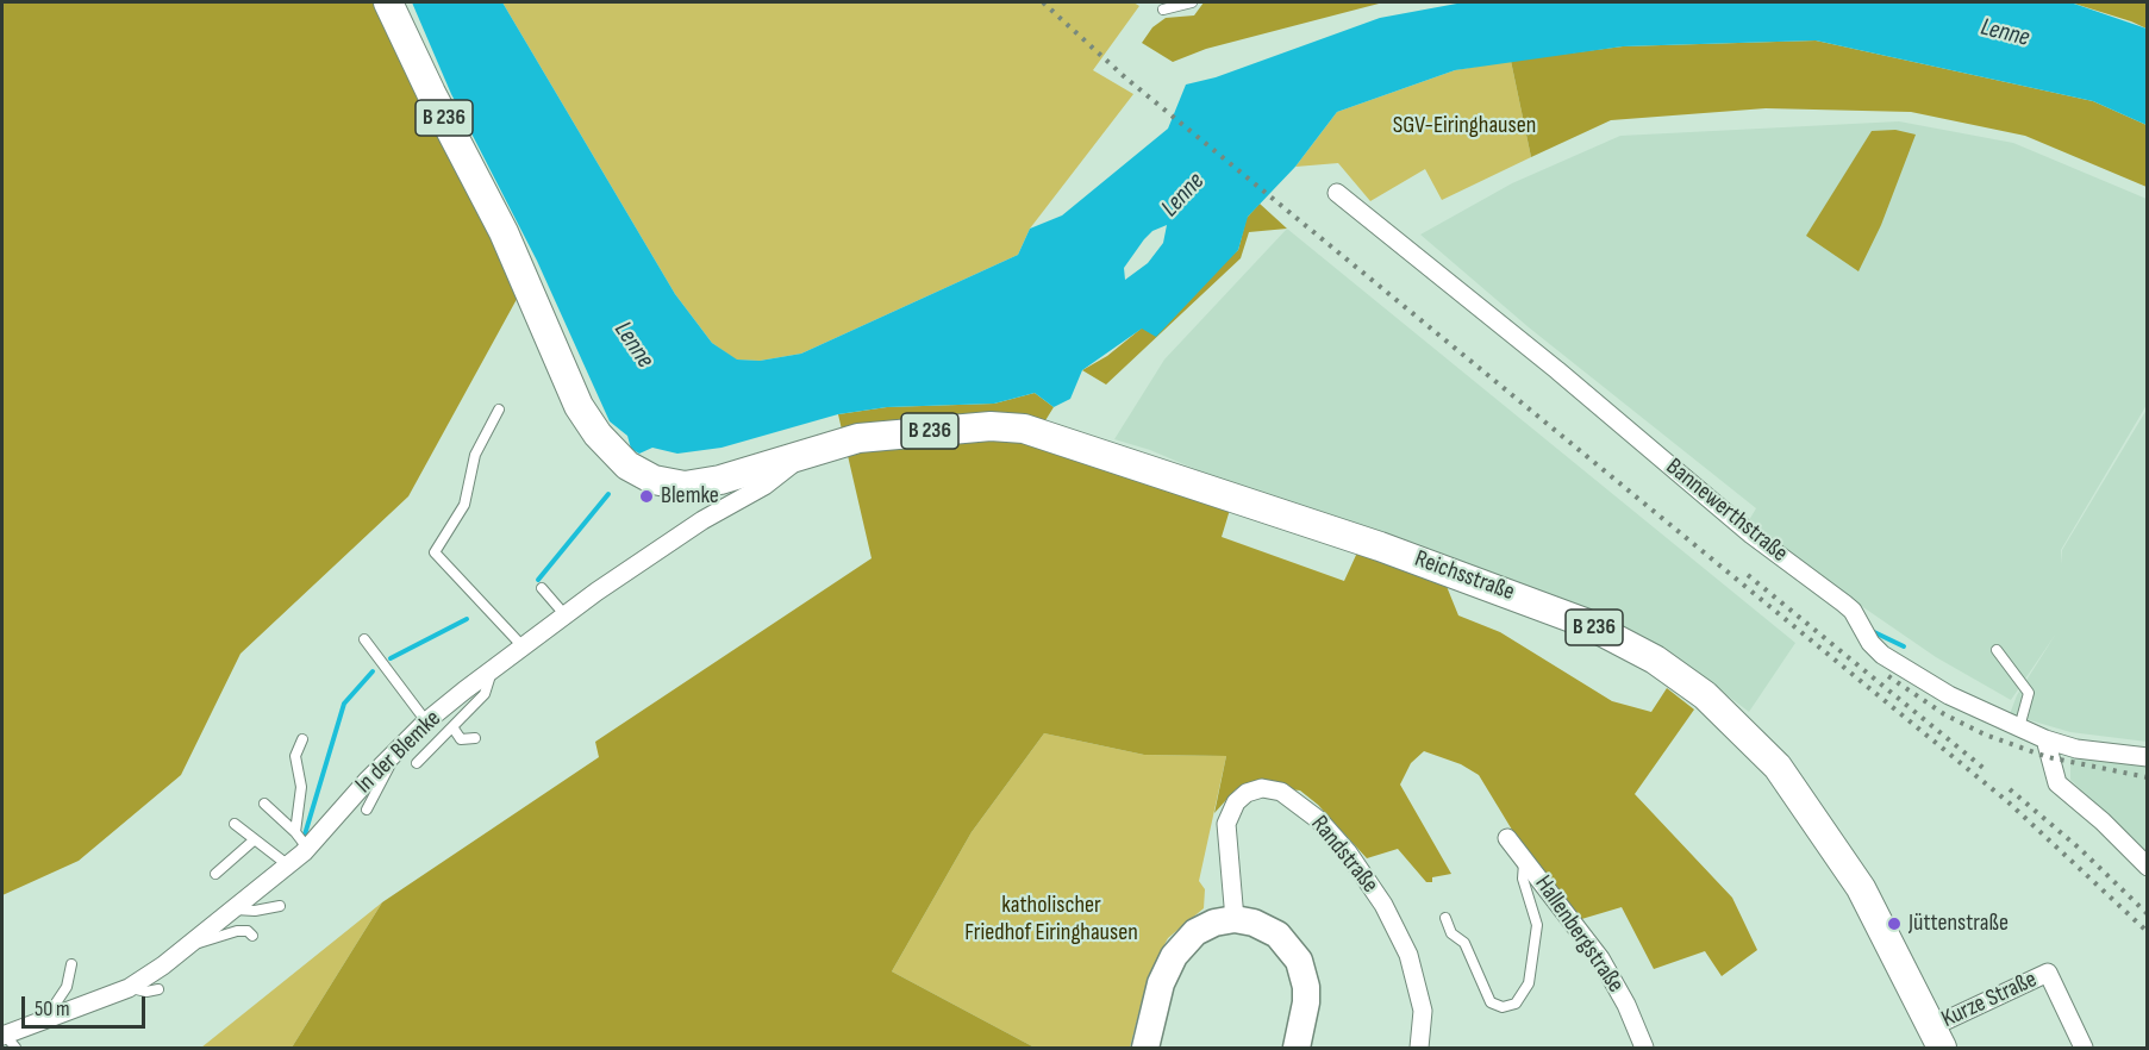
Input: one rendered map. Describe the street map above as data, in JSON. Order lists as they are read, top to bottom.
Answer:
{
  "streets": {
    "main road": ["B 236", "Reichsstraße"],
    "street": [
      "Bannewerthstraße",
      "In der Blemke",
      "Randstraße",
      "Hallenbergstraße",
      "Kurze Straße"
    ]
  },
  "crossings": [
    ["B 236", "Reichsstraße"],
    ["B 236", "In der Blemke"],
    ["Reichsstraße", "In der Blemke"],
    ["Reichsstraße", "Kurze Straße"]
  ],
  "water": ["Lenne"],
  "parks": ["SGV-Eiringhausen", "katholischer Friedhof Eiringhausen"],
  "places": ["Blemke", "Jüttenstraße"],
  "scale_bar": "50 m"
}
